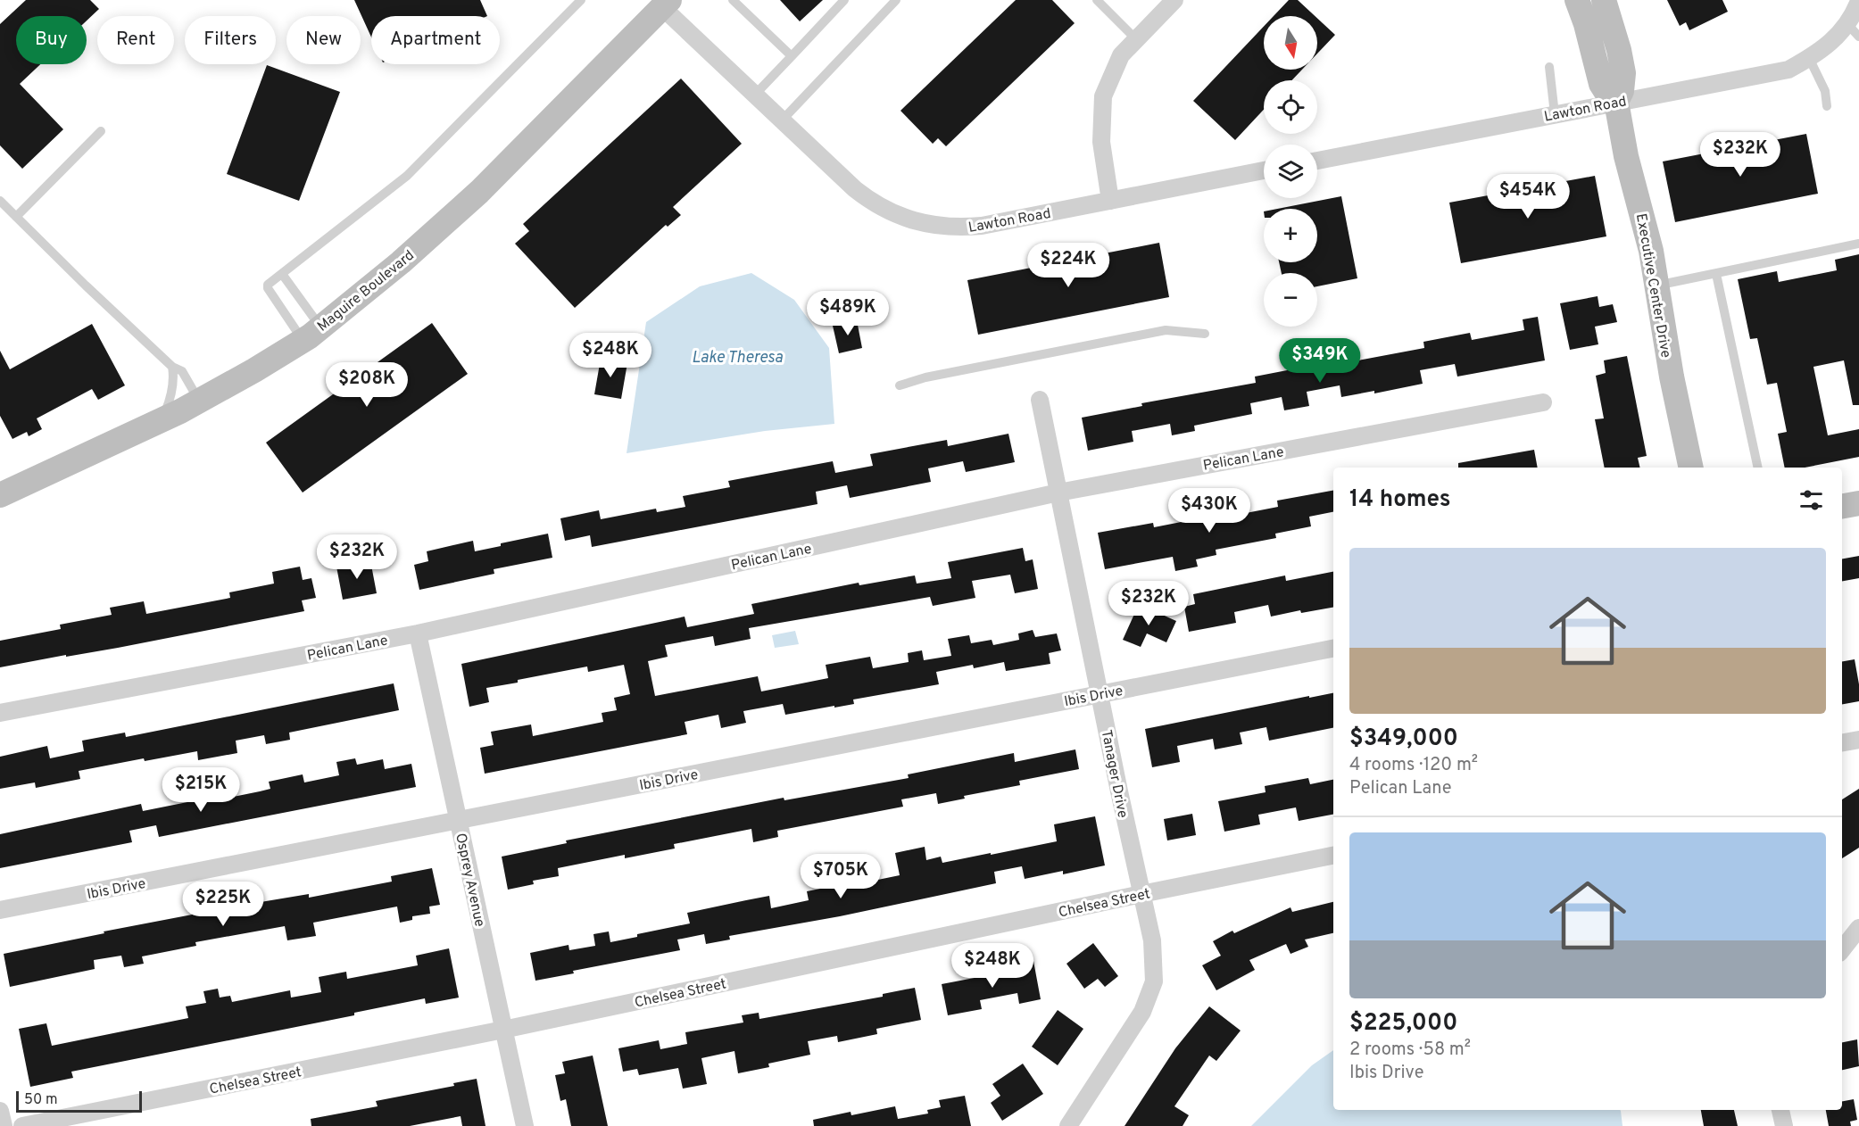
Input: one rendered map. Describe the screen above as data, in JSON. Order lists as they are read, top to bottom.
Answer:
{
  "streets": {
    "street": [
      "Lawton Road",
      "Executive Center Drive",
      "Maguire Boulevard",
      "Pelican Lane",
      "Ibis Drive",
      "Tanager Drive",
      "Osprey Avenue",
      "Chelsea Street"
    ]
  },
  "crossings": [
    ["Lawton Road", "Executive Center Drive"],
    ["Lawton Road", "Maguire Boulevard"],
    ["Pelican Lane", "Tanager Drive"],
    ["Pelican Lane", "Osprey Avenue"],
    ["Ibis Drive", "Tanager Drive"],
    ["Ibis Drive", "Osprey Avenue"],
    ["Tanager Drive", "Chelsea Street"],
    ["Osprey Avenue", "Chelsea Street"]
  ],
  "water": ["Lake Theresa"],
  "scale_bar": "50 m",
  "north": "bottom",
  "page": {
    "map_buttons": ["+", "−"],
    "chip": [
      "Buy",
      "Rent",
      "Filters",
      "New",
      "Apartment"
    ],
    "price": [
      "$232K",
      "$454K",
      "$224K",
      "$489K",
      "$248K",
      "$349K",
      "$208K",
      "$430K",
      "$232K",
      "$232K",
      "$215K",
      "$705K",
      "$225K",
      "$248K"
    ],
    "heading": "14 homes",
    "list": [
      {
        "name": "$349,000",
        "note": "4 rooms · 120 m² · Pelican Lane"
      },
      {
        "name": "$225,000",
        "note": "2 rooms · 58 m² · Ibis Drive"
      }
    ],
    "scale": "50 m"
  }
}
